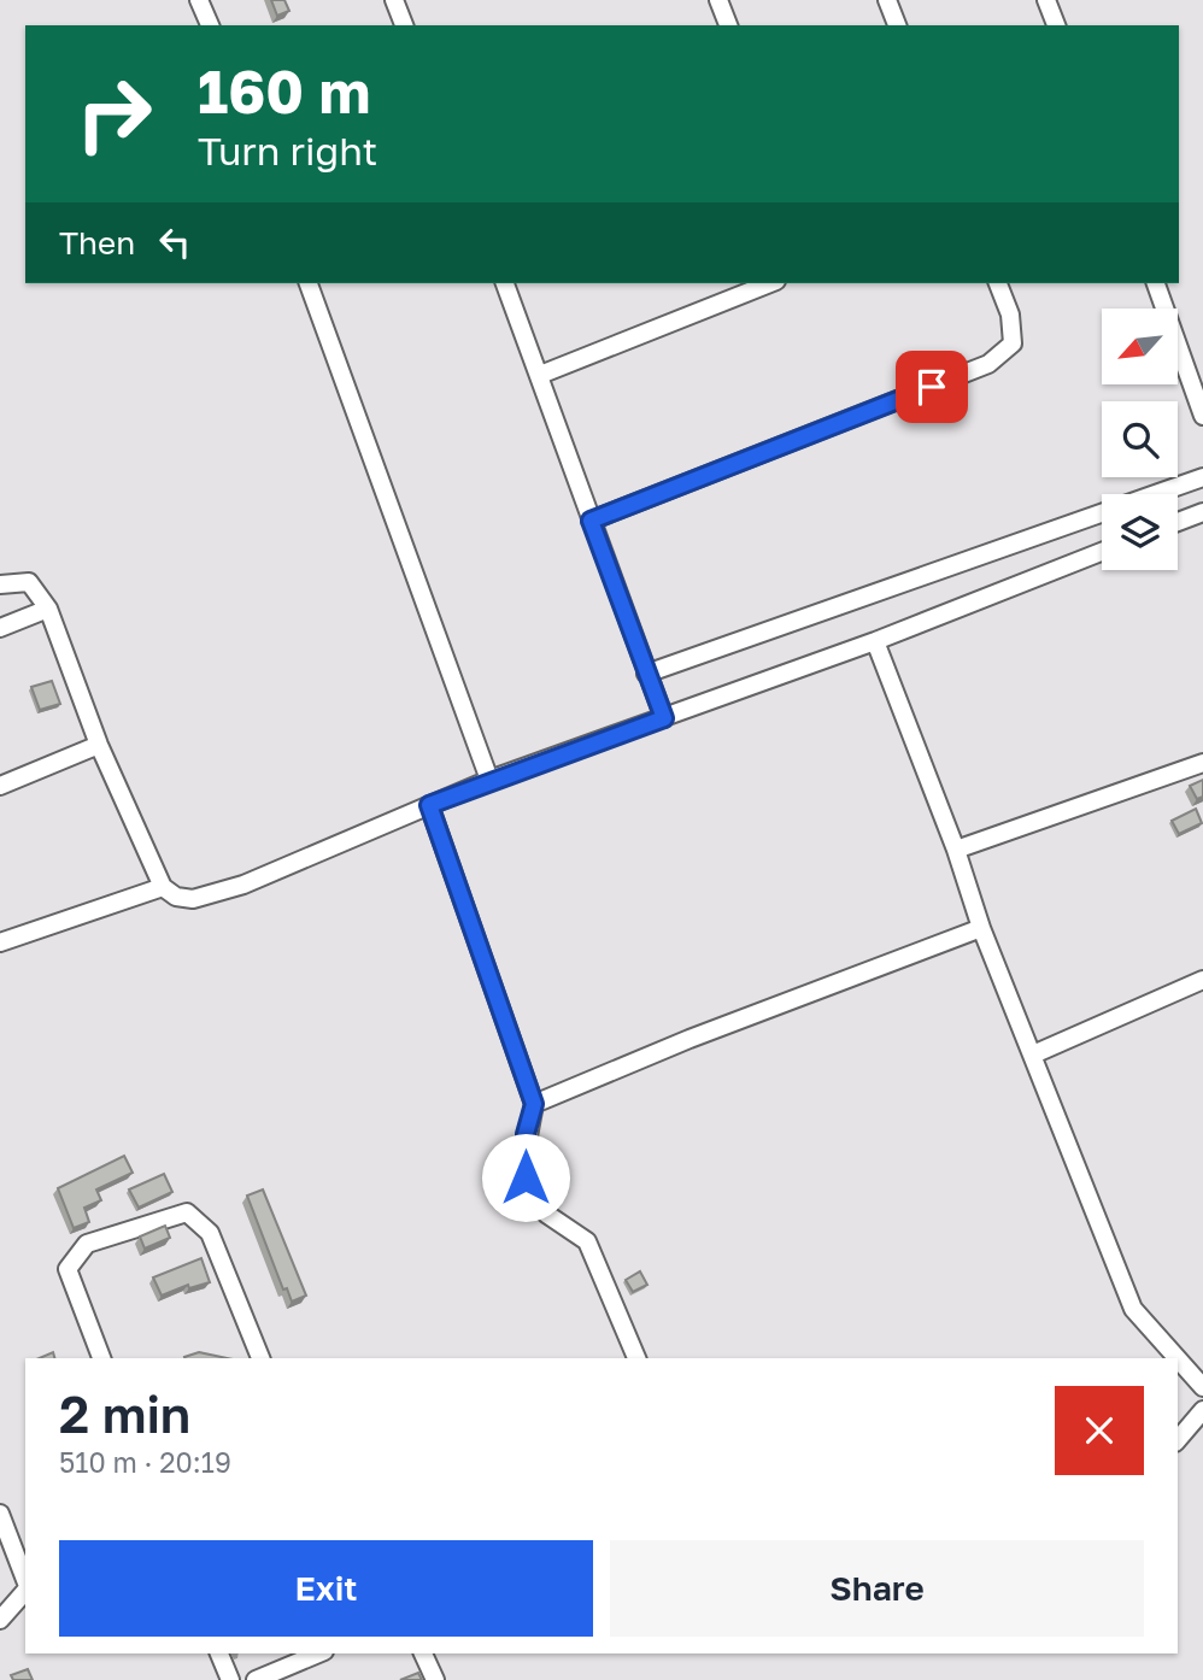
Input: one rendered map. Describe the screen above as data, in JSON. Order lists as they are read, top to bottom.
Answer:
{
  "north": "bottom left",
  "page": {
    "turn": ["160 m", "Turn right"],
    "then": "Then",
    "heading": ["2 min", "510 m · 20:19"],
    "buttons": ["Exit", "Share"]
  }
}
